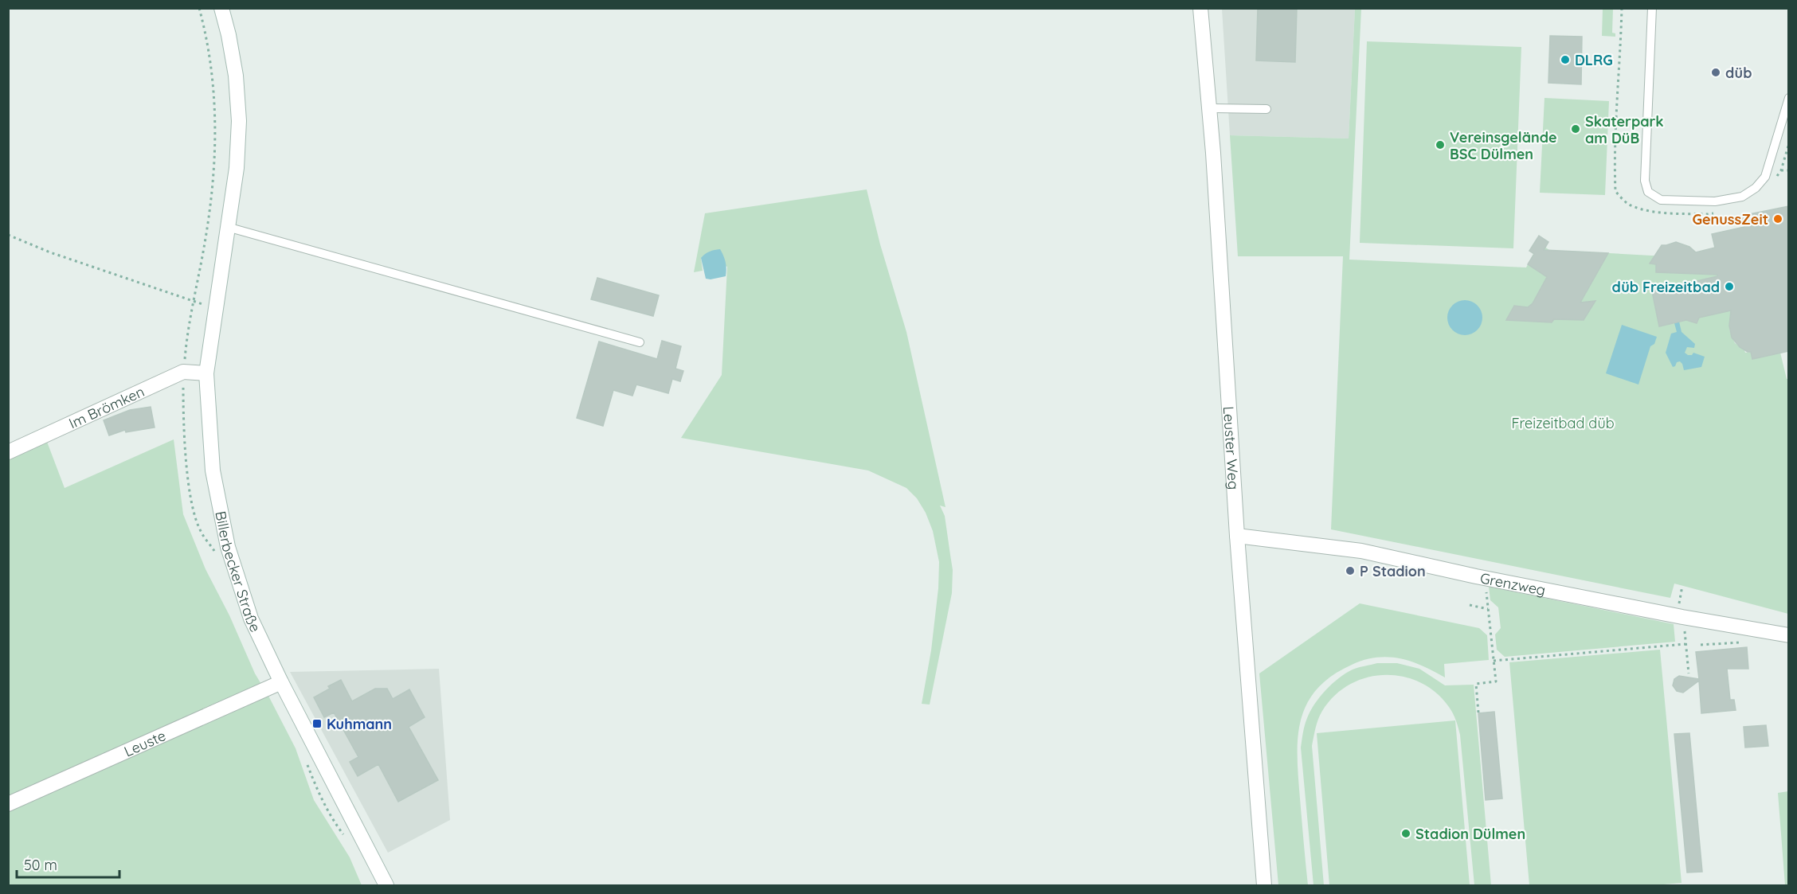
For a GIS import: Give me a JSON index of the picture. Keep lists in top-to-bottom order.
{
  "streets": {
    "street": [
      "Im Brömken",
      "Leuster Weg",
      "Billerbecker Straße",
      "Grenzweg",
      "Leuste"
    ]
  },
  "crossings": [
    ["Im Brömken", "Billerbecker Straße"],
    ["Leuster Weg", "Grenzweg"],
    ["Billerbecker Straße", "Leuste"]
  ],
  "parks": ["Freizeitbad düb"],
  "places": {
    "other": [
      "DLRG",
      "düb",
      "Skaterpark am DüB",
      "Vereinsgelände BSC Dülmen",
      "GenussZeit",
      "düb Freizeitbad",
      "P Stadion",
      "Stadion Dülmen"
    ],
    "transit": ["Kuhmann"]
  },
  "scale_bar": "50 m"
}
